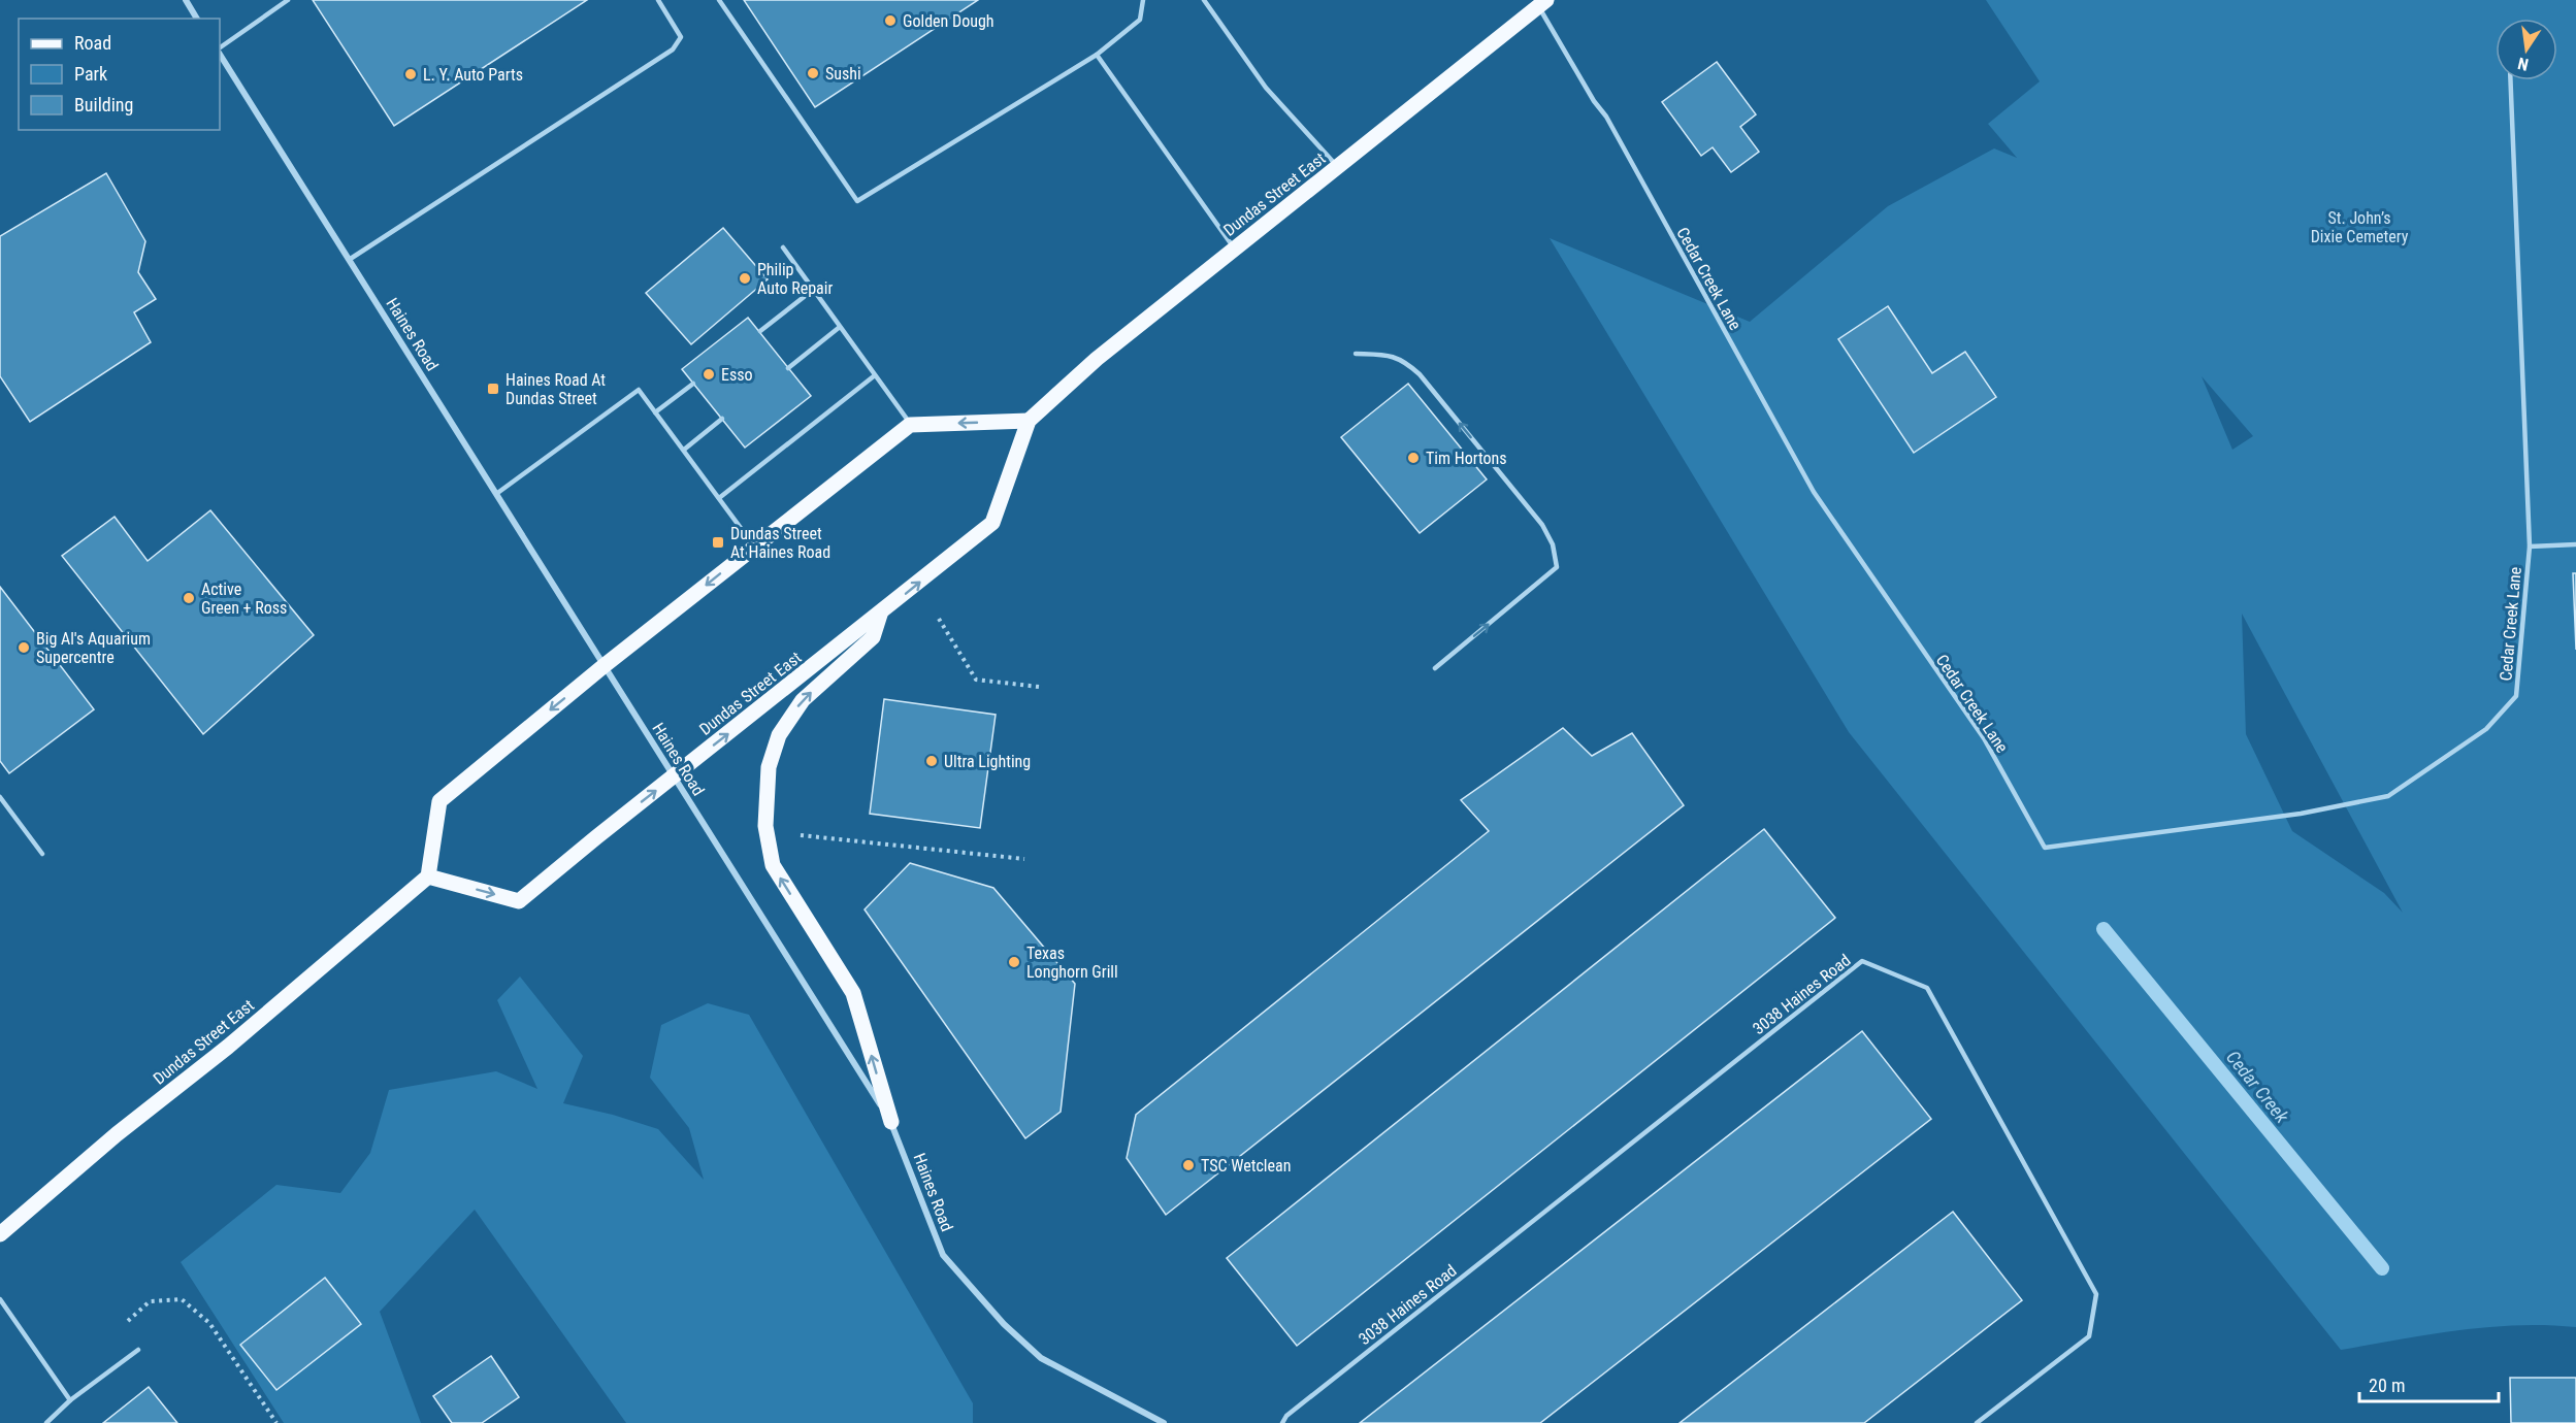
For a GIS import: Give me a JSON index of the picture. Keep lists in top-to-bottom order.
{
  "streets": {
    "main road": ["Dundas Street East"],
    "street": ["Haines Road"],
    "lane": ["Cedar Creek Lane", "3038 Haines Road"]
  },
  "crossings": [
    ["Dundas Street East", "Cedar Creek Lane"],
    ["Dundas Street East", "Haines Road"]
  ],
  "water": ["Cedar Creek"],
  "parks": ["St. John’s Dixie Cemetery"],
  "places": {
    "other": [
      "Golden Dough",
      "Sushi",
      "L. Y. Auto Parts",
      "Philip Auto Repair",
      "Esso",
      "Tim Hortons",
      "Active Green + Ross",
      "Big Al's Aquarium Supercentre",
      "Ultra Lighting",
      "Texas Longhorn Grill",
      "TSC Wetclean"
    ],
    "transit": ["Haines Road At Dundas Street", "Dundas Street At Haines Road"]
  },
  "legend": ["Road", "Park", "Building"],
  "scale_bar": "20 m",
  "north": "bottom"
}
